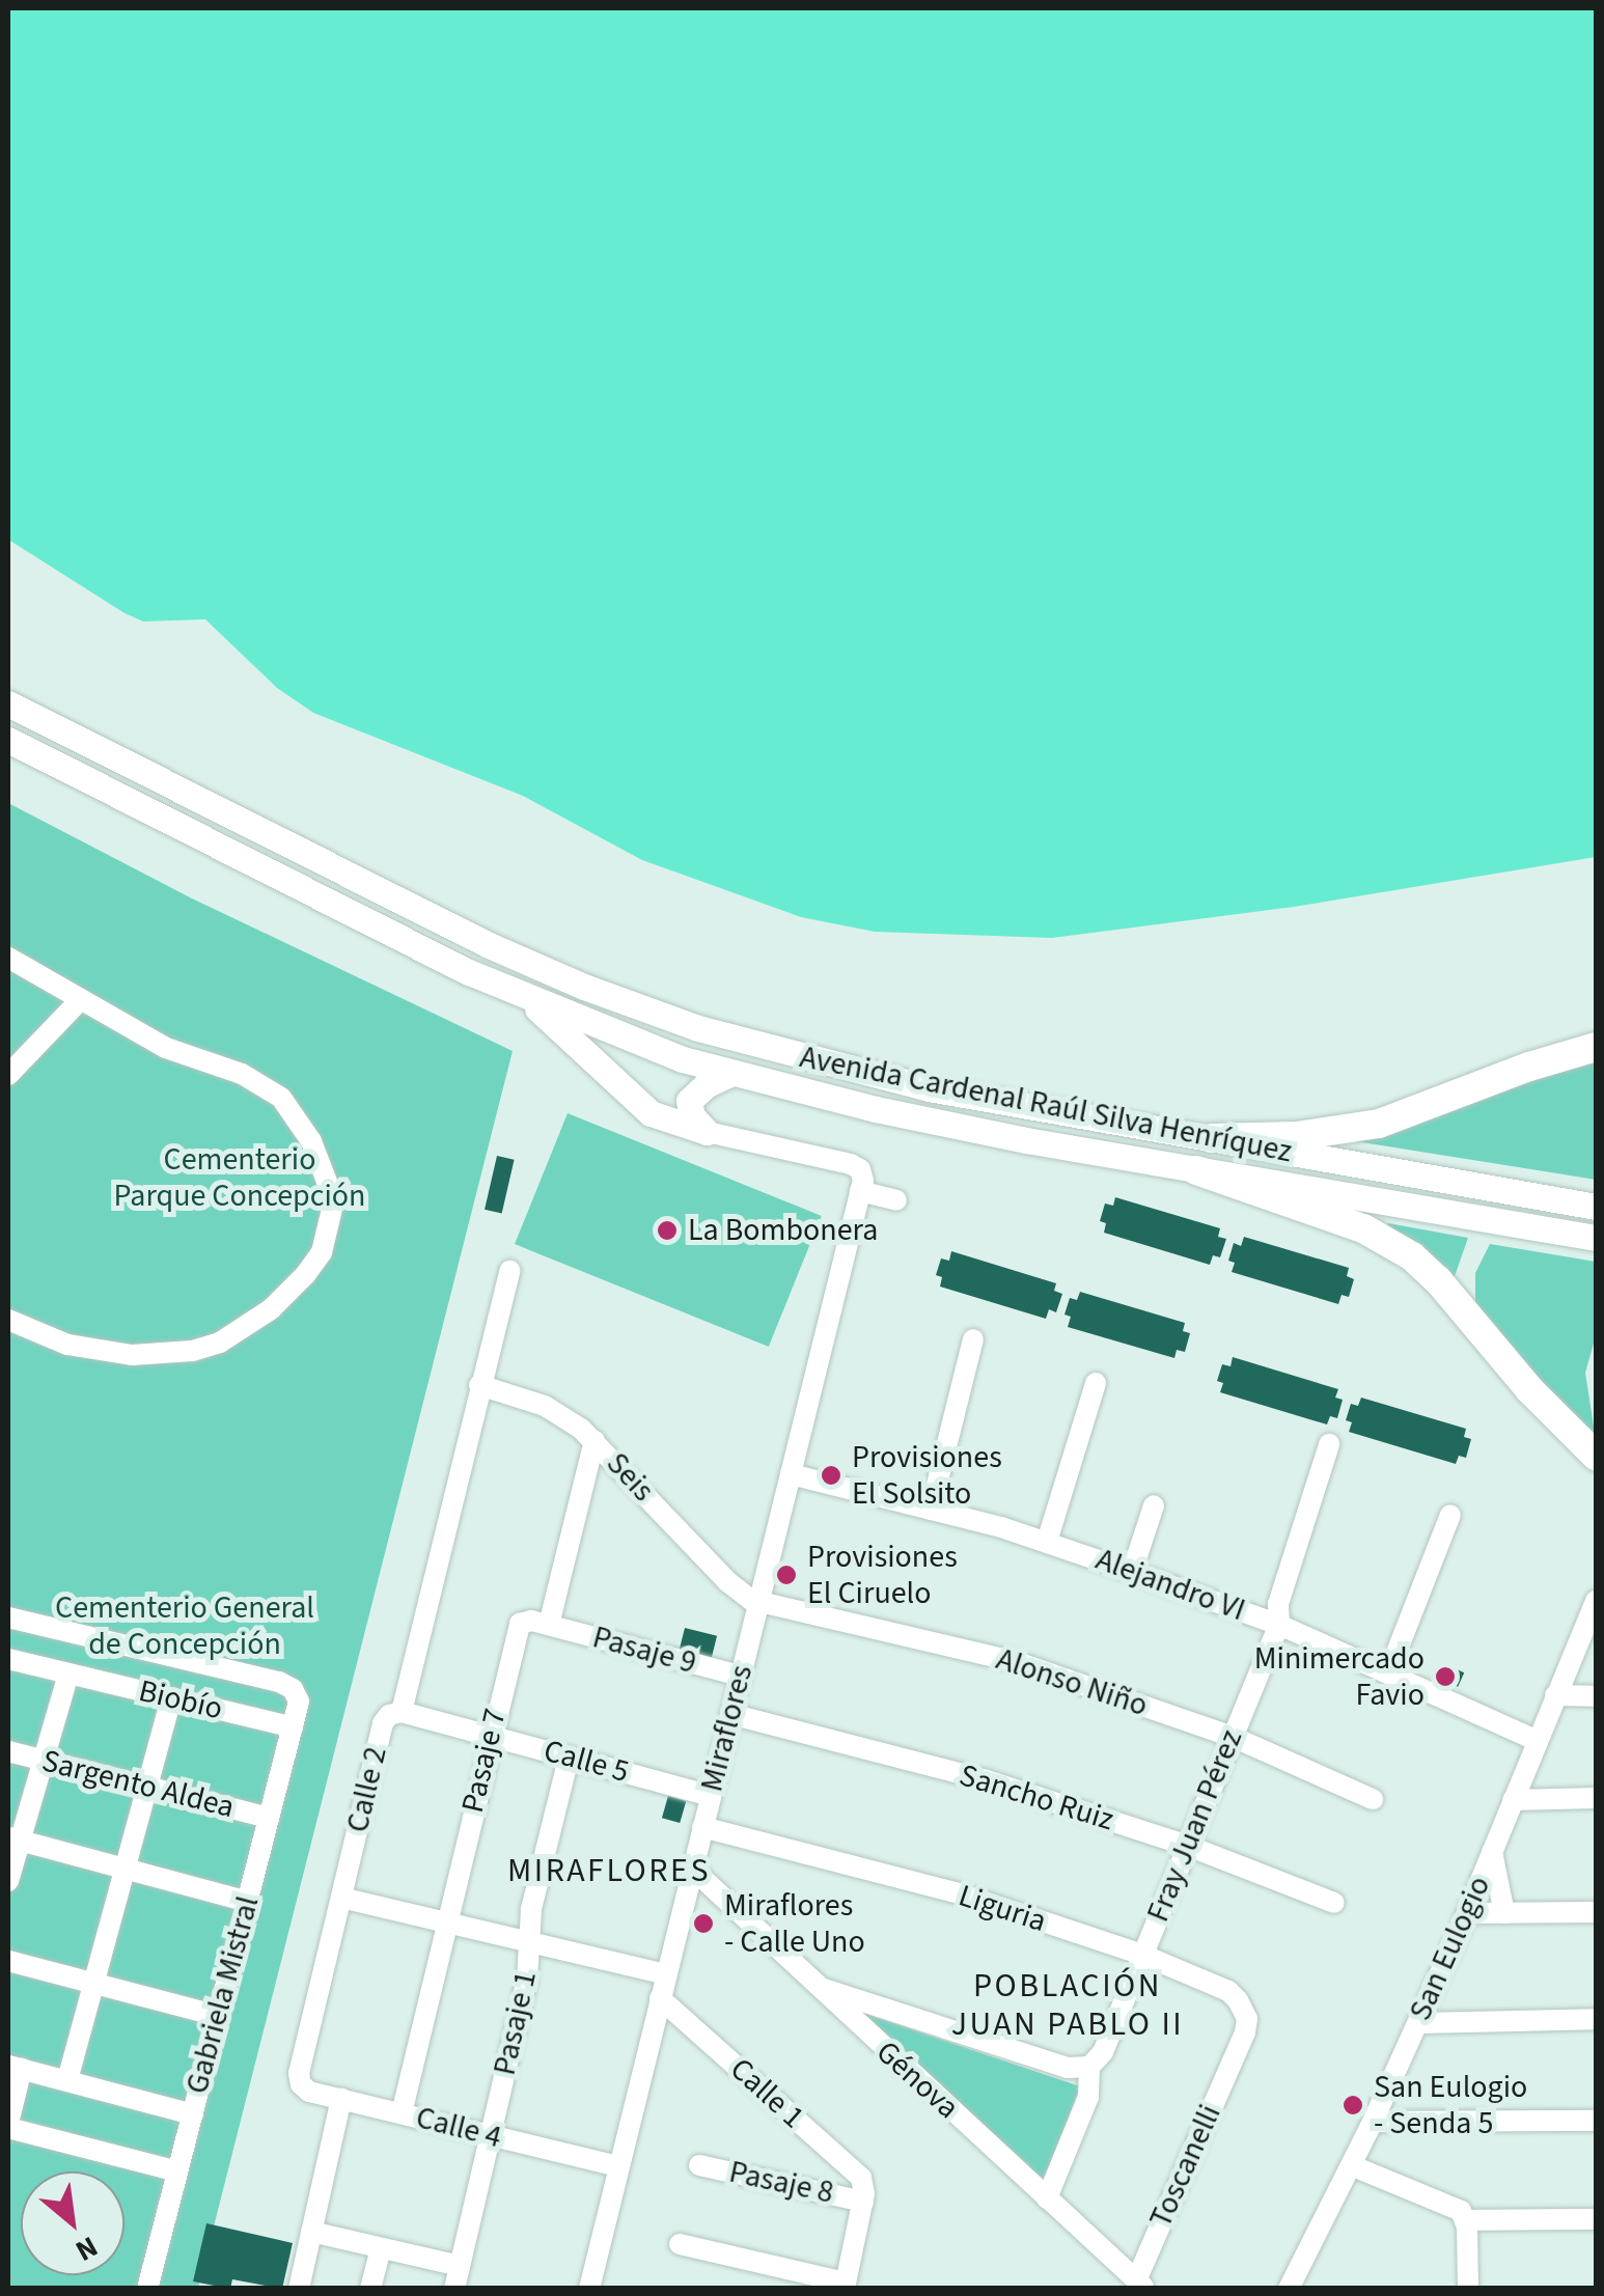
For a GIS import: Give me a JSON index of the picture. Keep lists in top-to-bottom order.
{
  "streets": {
    "main road": ["Avenida Cardenal Raúl Silva Henríquez"],
    "street": [
      "Seis",
      "Alejandro VI",
      "Pasaje 9",
      "Alonso Niño",
      "Biobío",
      "Miraflores",
      "Pasaje 7",
      "Calle 5",
      "Sargento Aldea",
      "Calle 2",
      "Sancho Ruiz",
      "Fray Juan Pérez",
      "Liguria",
      "San Eulogio",
      "Gabriela Mistral",
      "Pasaje 1",
      "Génova",
      "Calle 1",
      "Calle 4",
      "Toscanelli",
      "Pasaje 8"
    ]
  },
  "crossings": [
    ["Seis", "Alonso Niño"],
    ["Seis", "Miraflores"],
    ["Seis", "Calle 2"],
    ["Alejandro VI", "Miraflores"],
    ["Alejandro VI", "Fray Juan Pérez"],
    ["Alejandro VI", "San Eulogio"],
    ["Pasaje 9", "Miraflores"],
    ["Pasaje 9", "Pasaje 7"],
    ["Alonso Niño", "Miraflores"],
    ["Alonso Niño", "Fray Juan Pérez"],
    ["Biobío", "Gabriela Mistral"],
    ["Miraflores", "Calle 5"],
    ["Miraflores", "Sancho Ruiz"],
    ["Miraflores", "Liguria"],
    ["Miraflores", "Génova"],
    ["Miraflores", "Calle 1"],
    ["Miraflores", "Calle 4"],
    ["Pasaje 7", "Calle 5"],
    ["Pasaje 7", "Calle 4"],
    ["Calle 5", "Calle 2"],
    ["Calle 5", "Pasaje 1"],
    ["Sargento Aldea", "Gabriela Mistral"],
    ["Calle 2", "Calle 4"],
    ["Sancho Ruiz", "Fray Juan Pérez"],
    ["Fray Juan Pérez", "Liguria"],
    ["Fray Juan Pérez", "Génova"],
    ["Liguria", "Toscanelli"],
    ["Pasaje 1", "Calle 4"],
    ["Génova", "Toscanelli"],
    ["Calle 1", "Pasaje 8"]
  ],
  "districts": ["MIRAFLORES", "POBLACIÓN JUAN PABLO II"],
  "parks": ["Cementerio Parque Concepción", "Cementerio General de Concepción"],
  "places": [
    "La Bombonera",
    "Provisiones El Solsito",
    "Provisiones El Ciruelo",
    "Minimercado Favio",
    "Miraflores - Calle Uno",
    "San Eulogio - Senda 5"
  ],
  "north": "bottom right"
}
